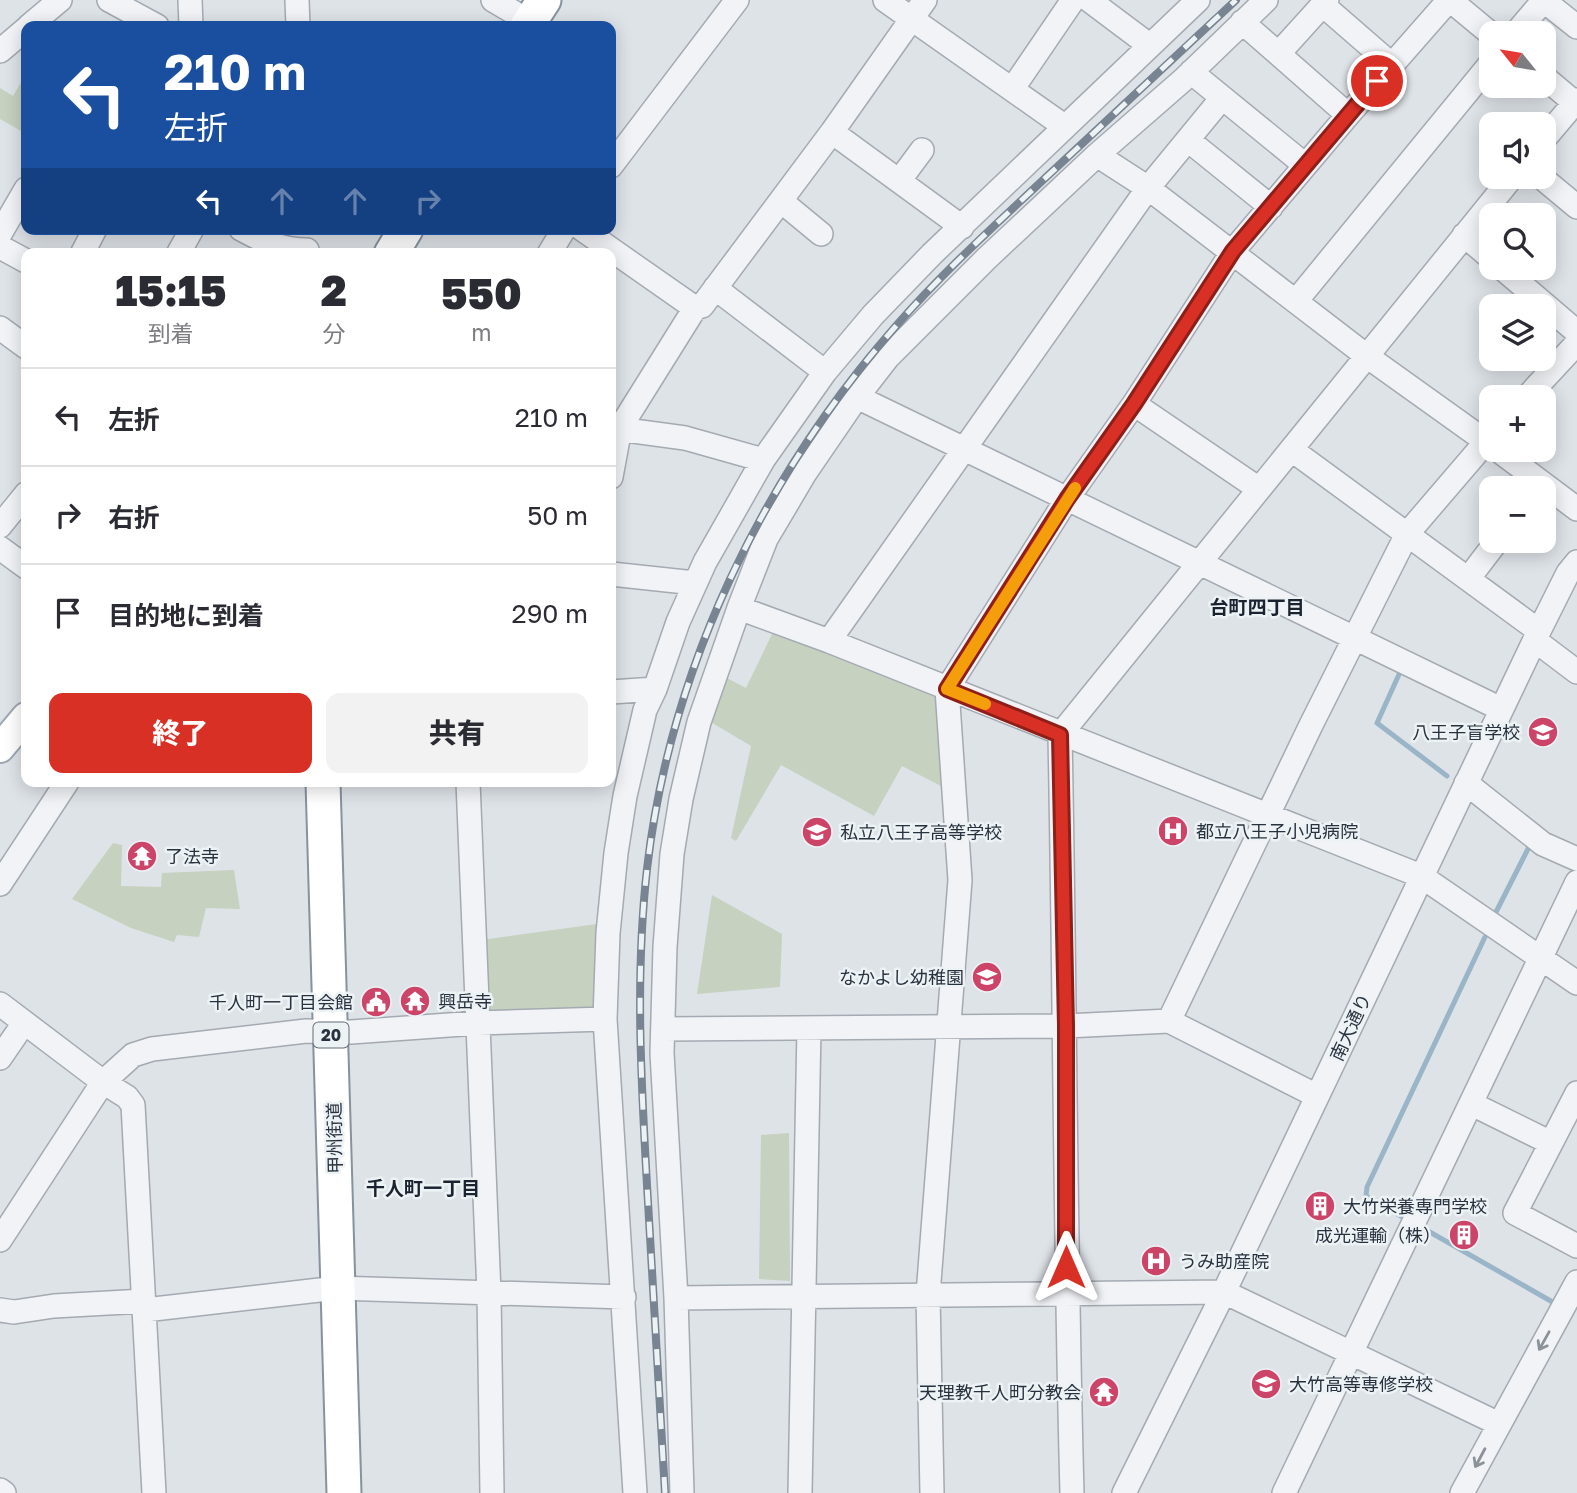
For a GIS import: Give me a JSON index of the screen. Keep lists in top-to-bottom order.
{
  "streets": {
    "highway": ["20", "甲州街道"],
    "street": ["南大通り"]
  },
  "districts": ["台町四丁目", "千人町一丁目"],
  "places": {
    "school or university": [
      "八王子盲学校",
      "私立八王子高等学校",
      "なかよし幼稚園",
      "大竹高等専修学校"
    ],
    "hospital": ["都立八王子小児病院", "うみ助産院"],
    "temple": ["了法寺", "興岳寺", "天理教千人町分教会"],
    "public building": ["千人町一丁目会館"],
    "building": ["大竹栄養専門学校", "成光運輸（株）"]
  },
  "north": "top left",
  "page": {
    "map_buttons": ["+", "−"],
    "turn": ["210 m", "左折"],
    "eta": [
      "15:15",
      "到着",
      "2",
      "分",
      "550",
      "m"
    ],
    "list": [
      {
        "name": "左折",
        "value": "210 m"
      },
      {
        "name": "右折",
        "value": "50 m"
      },
      {
        "name": "目的地に到着",
        "value": "290 m"
      }
    ],
    "buttons": ["終了", "共有"]
  }
}
